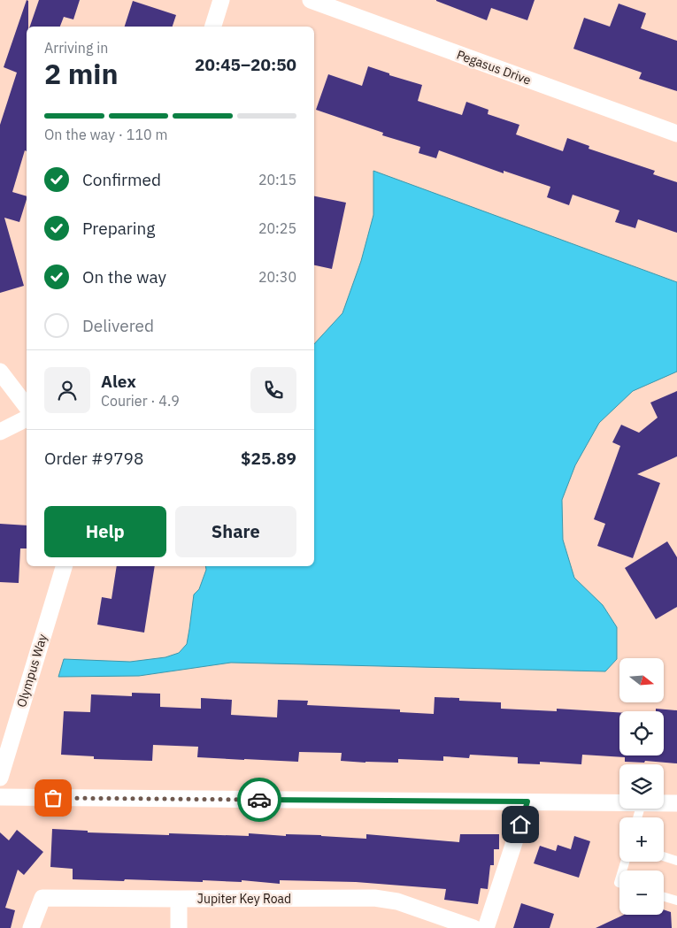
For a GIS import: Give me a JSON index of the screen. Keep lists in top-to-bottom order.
{
  "streets": {
    "street": ["Pegasus Drive", "Olympus Way", "Jupiter Key Road"]
  },
  "north": "right",
  "page": {
    "heading": ["2 min", "Arriving in", "20:45–20:50"],
    "panel": [
      "Alex",
      "Courier · 4.9",
      "Order #9798",
      "$25.89"
    ],
    "bar": "On the way · 110 m",
    "list": [
      ["Confirmed", "20:15"],
      ["Preparing", "20:25"],
      ["On the way", "20:30"],
      "Delivered"
    ],
    "buttons": ["Help", "Share"],
    "map_buttons": ["+", "−"]
  }
}
